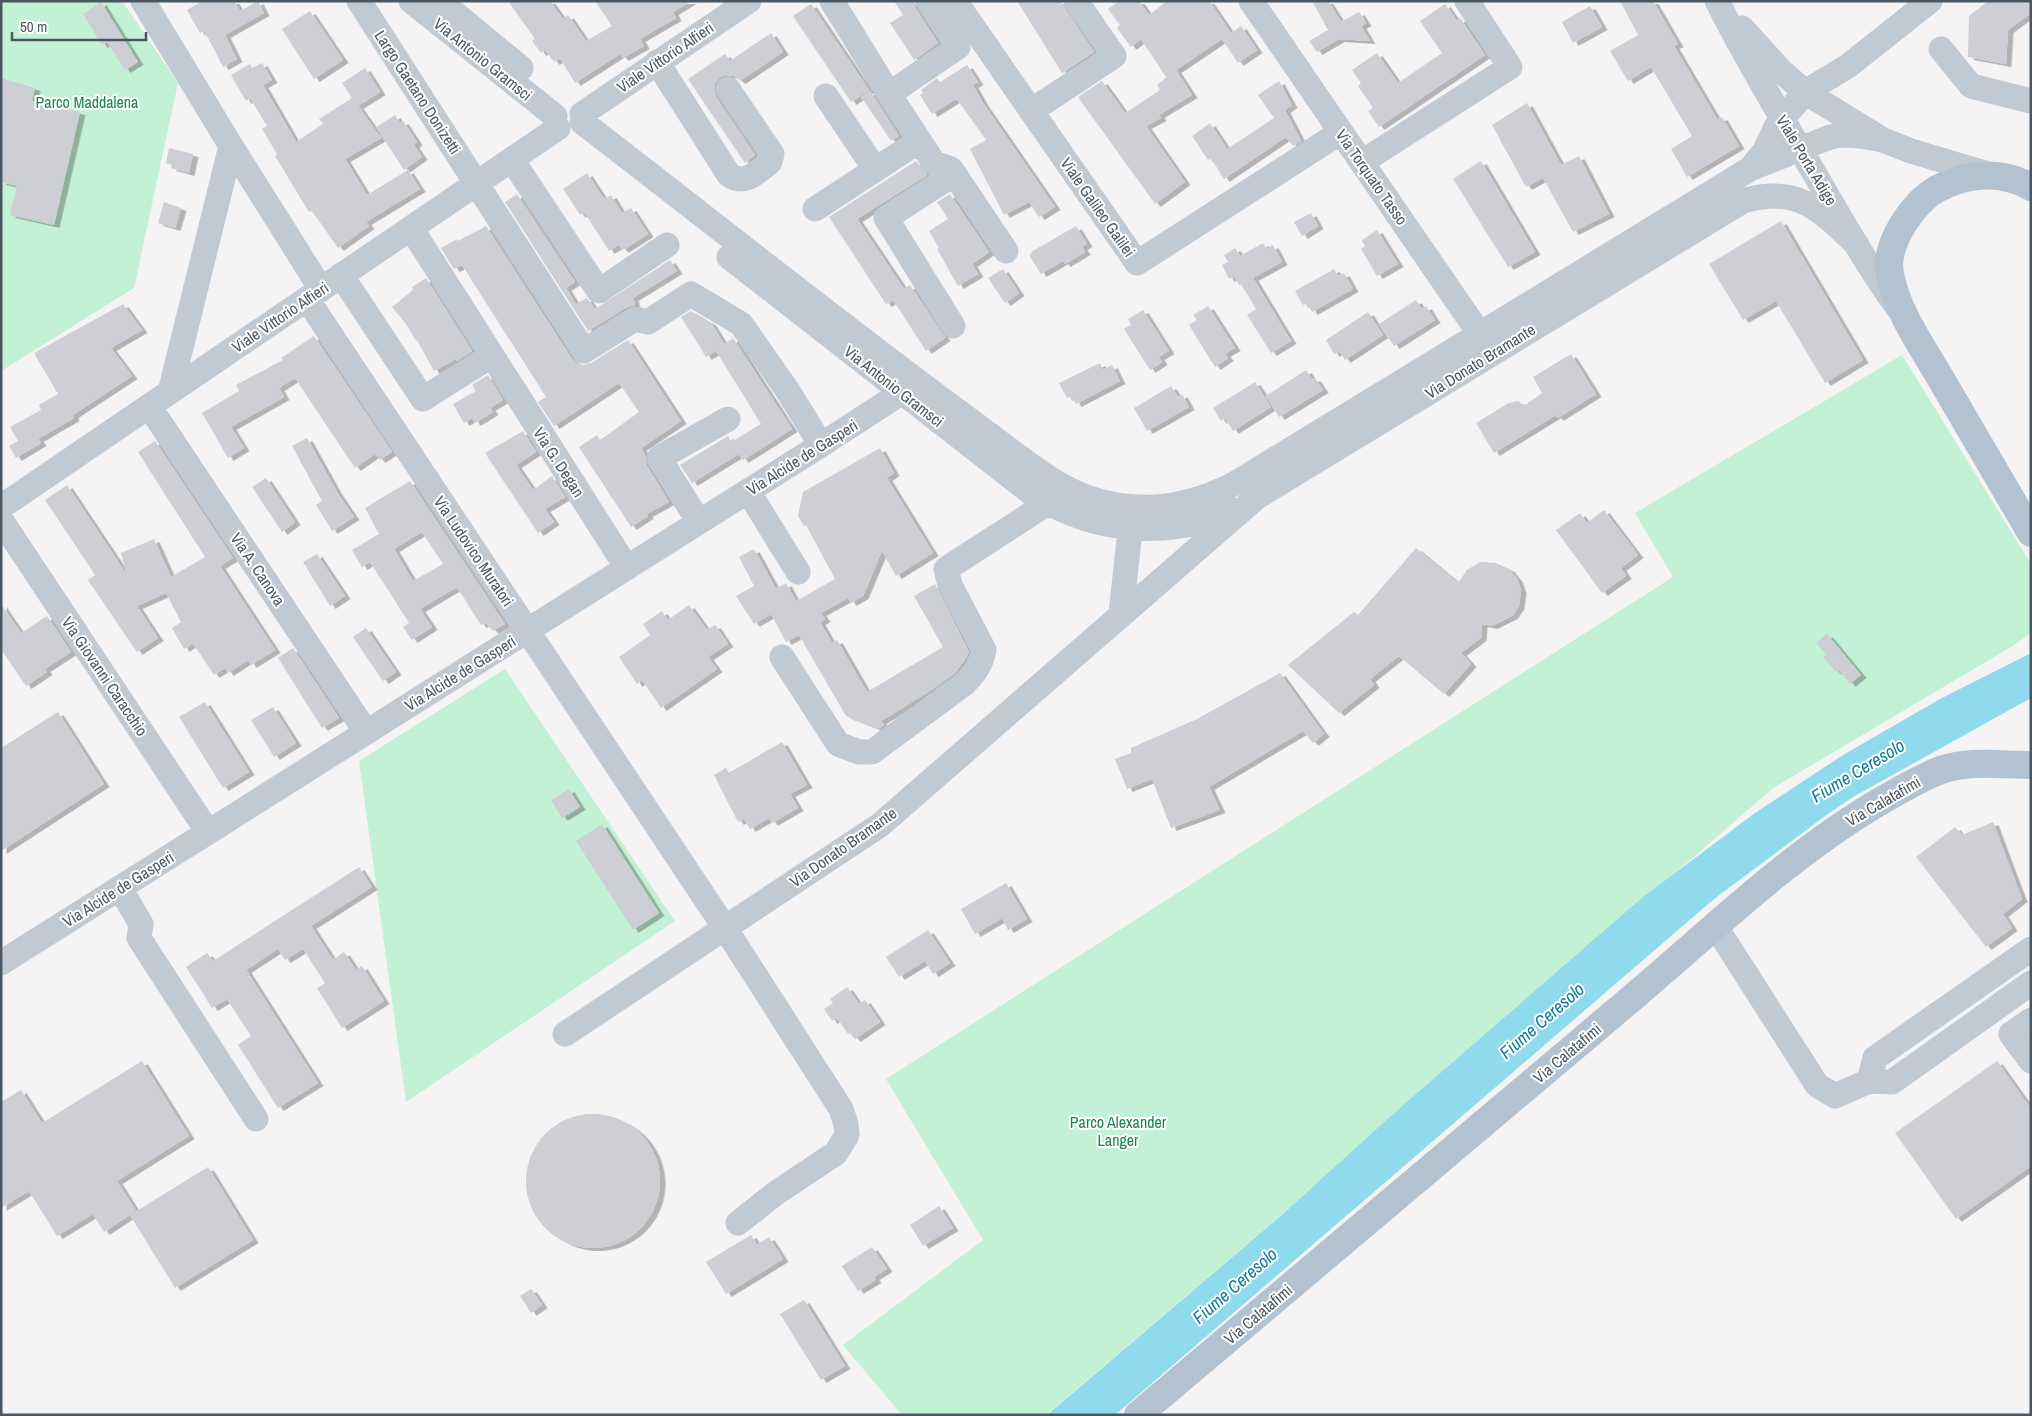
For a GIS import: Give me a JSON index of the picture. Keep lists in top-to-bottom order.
{
  "streets": {
    "main road": ["Viale Porta Adige", "Via Calatafimi"],
    "street": [
      "Viale Vittorio Alfieri",
      "Via Antonio Gramsci",
      "Largo Gaetano Donizetti",
      "Via Torquato Tasso",
      "Viale Galileo Galilei",
      "Via Donato Bramante",
      "Via Alcide de Gasperi",
      "Via G. Degan",
      "Via Ludovico Muratori",
      "Via A. Canova",
      "Via Giovanni Caracchio"
    ]
  },
  "crossings": [
    ["Viale Vittorio Alfieri", "Via Antonio Gramsci"],
    ["Viale Vittorio Alfieri", "Largo Gaetano Donizetti"],
    ["Viale Vittorio Alfieri", "Via G. Degan"],
    ["Viale Vittorio Alfieri", "Via Ludovico Muratori"],
    ["Viale Vittorio Alfieri", "Via A. Canova"],
    ["Via Antonio Gramsci", "Via Donato Bramante"],
    ["Via Antonio Gramsci", "Via Alcide de Gasperi"],
    ["Largo Gaetano Donizetti", "Via Alcide de Gasperi"],
    ["Viale Porta Adige", "Via Donato Bramante"],
    ["Via Torquato Tasso", "Viale Galileo Galilei"],
    ["Via Torquato Tasso", "Via Donato Bramante"],
    ["Via Donato Bramante", "Via Ludovico Muratori"],
    ["Via Alcide de Gasperi", "Via G. Degan"],
    ["Via Alcide de Gasperi", "Via Ludovico Muratori"],
    ["Via Alcide de Gasperi", "Via A. Canova"],
    ["Via Alcide de Gasperi", "Via Giovanni Caracchio"]
  ],
  "water": ["Fiume Ceresolo"],
  "parks": ["Parco Maddalena", "Parco Alexander Langer"],
  "scale_bar": "50 m"
}
